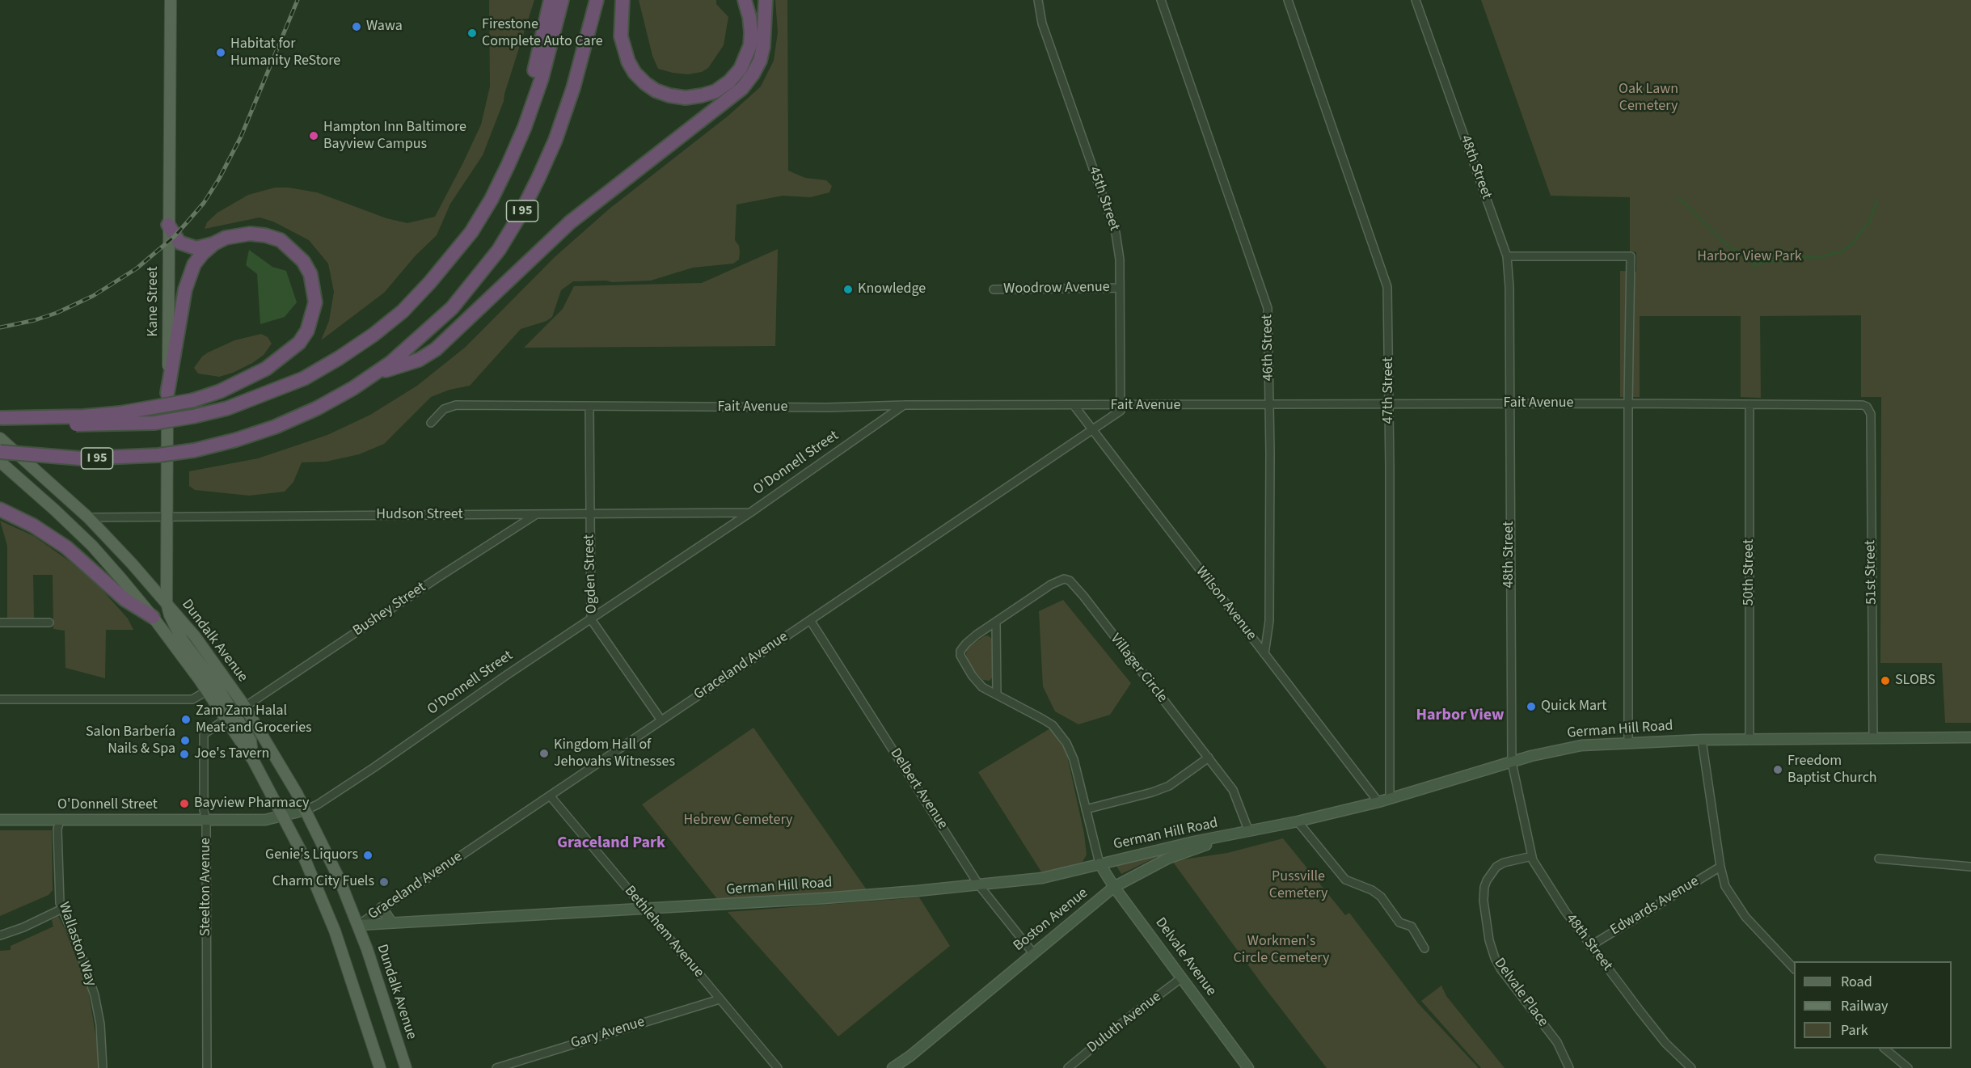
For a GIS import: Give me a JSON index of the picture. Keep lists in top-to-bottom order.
{
  "streets": {
    "highway": ["I 95"],
    "main road": ["Kane Street", "Dundalk Avenue"],
    "street": [
      "48th Street",
      "45th Street",
      "Woodrow Avenue",
      "46th Street",
      "47th Street",
      "Fait Avenue",
      "O'Donnell Street",
      "Hudson Street",
      "50th Street",
      "51st Street",
      "Ogden Street",
      "Wilson Avenue",
      "Bushey Street",
      "Graceland Avenue",
      "Villager Circle",
      "German Hill Road",
      "Delbert Avenue",
      "Steelton Avenue",
      "Edwards Avenue",
      "Boston Avenue",
      "Bethlehem Avenue",
      "Wallaston Way",
      "Delvale Avenue",
      "Delvale Place",
      "Duluth Avenue",
      "Gary Avenue"
    ]
  },
  "crossings": [
    ["48th Street", "Fait Avenue"],
    ["48th Street", "German Hill Road"],
    ["48th Street", "Edwards Avenue"],
    ["48th Street", "Delvale Place"],
    ["45th Street", "Woodrow Avenue"],
    ["45th Street", "Fait Avenue"],
    ["45th Street", "Graceland Avenue"],
    ["Kane Street", "Hudson Street"],
    ["Kane Street", "Dundalk Avenue"],
    ["46th Street", "Fait Avenue"],
    ["46th Street", "Wilson Avenue"],
    ["47th Street", "Fait Avenue"],
    ["47th Street", "German Hill Road"],
    ["Fait Avenue", "O'Donnell Street"],
    ["Fait Avenue", "50th Street"],
    ["Fait Avenue", "51st Street"],
    ["Fait Avenue", "Ogden Street"],
    ["Fait Avenue", "Wilson Avenue"],
    ["Fait Avenue", "Graceland Avenue"],
    ["O'Donnell Street", "Hudson Street"],
    ["O'Donnell Street", "Ogden Street"],
    ["O'Donnell Street", "Dundalk Avenue"],
    ["O'Donnell Street", "Steelton Avenue"],
    ["O'Donnell Street", "Wallaston Way"],
    ["Hudson Street", "Ogden Street"],
    ["Hudson Street", "Bushey Street"],
    ["Hudson Street", "Dundalk Avenue"],
    ["50th Street", "German Hill Road"],
    ["51st Street", "German Hill Road"],
    ["Ogden Street", "Graceland Avenue"],
    ["Wilson Avenue", "Graceland Avenue"],
    ["Wilson Avenue", "German Hill Road"],
    ["Bushey Street", "Dundalk Avenue"],
    ["Dundalk Avenue", "Graceland Avenue"],
    ["Dundalk Avenue", "German Hill Road"],
    ["Graceland Avenue", "German Hill Road"],
    ["Graceland Avenue", "Delbert Avenue"],
    ["Graceland Avenue", "Bethlehem Avenue"],
    ["Villager Circle", "German Hill Road"],
    ["Villager Circle", "Boston Avenue"],
    ["Villager Circle", "Delvale Avenue"],
    ["German Hill Road", "Delbert Avenue"],
    ["German Hill Road", "Boston Avenue"],
    ["German Hill Road", "Bethlehem Avenue"],
    ["German Hill Road", "Delvale Avenue"],
    ["Delbert Avenue", "Boston Avenue"],
    ["Boston Avenue", "Delvale Avenue"],
    ["Bethlehem Avenue", "Gary Avenue"],
    ["Delvale Avenue", "Duluth Avenue"]
  ],
  "districts": ["Harbor View", "Graceland Park"],
  "parks": [
    "Oak Lawn Cemetery",
    "Harbor View Park",
    "Hebrew Cemetery",
    "Pussville Cemetery",
    "Workmen's Circle Cemetery"
  ],
  "places": [
    "Wawa",
    "Firestone Complete Auto Care",
    "Habitat for Humanity ReStore",
    "Hampton Inn Baltimore Bayview Campus",
    "Knowledge",
    "SLOBS",
    "Quick Mart",
    "Zam Zam Halal Meat and Groceries",
    "Salon Barbería Nails & Spa",
    "Kingdom Hall of Jehovahs Witnesses",
    "Joe's Tavern",
    "Freedom Baptist Church",
    "Bayview Pharmacy",
    "Genie's Liquors",
    "Charm City Fuels"
  ],
  "legend": ["Road", "Railway", "Park"]
}
